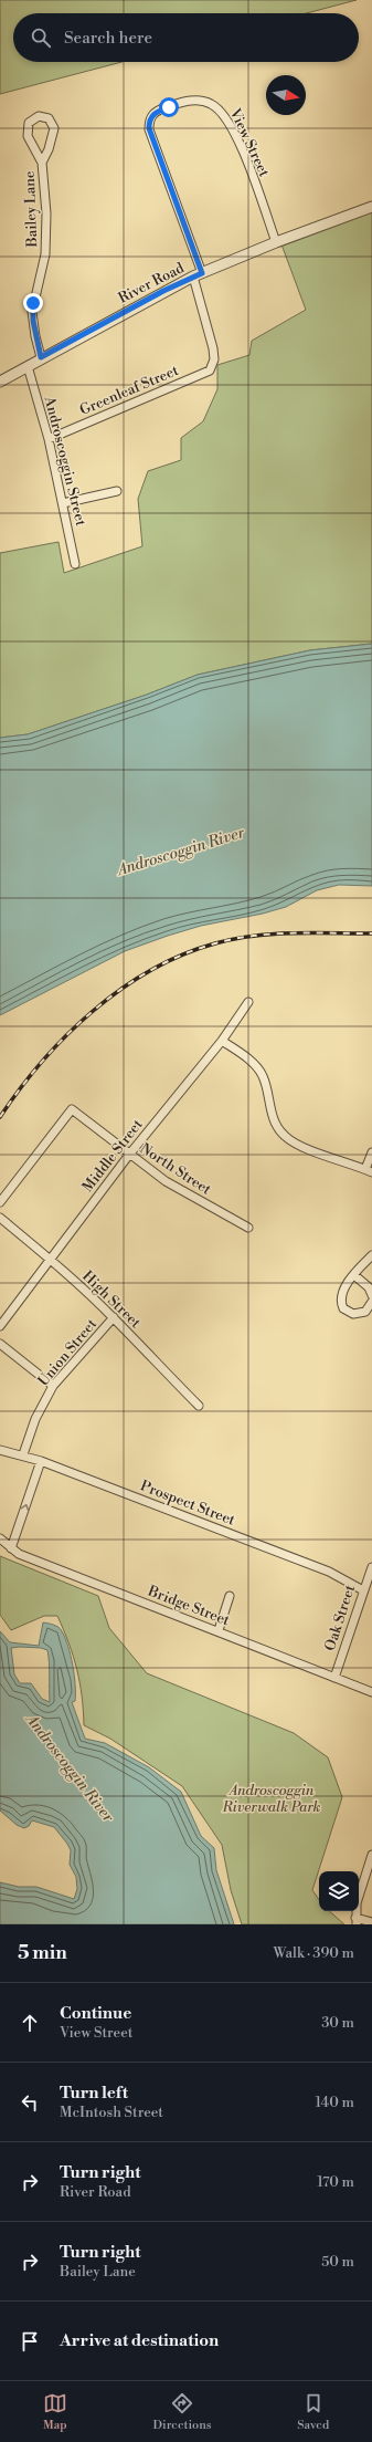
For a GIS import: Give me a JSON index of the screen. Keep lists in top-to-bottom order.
{
  "streets": {
    "street": [
      "View Street",
      "Bailey Lane",
      "River Road",
      "Greenleaf Street",
      "Androscoggin Street",
      "Middle Street",
      "North Street",
      "High Street",
      "Union Street",
      "Prospect Street",
      "Bridge Street",
      "Oak Street"
    ]
  },
  "crossings": [
    ["View Street", "River Road"],
    ["View Street", "Greenleaf Street"],
    ["Bailey Lane", "River Road"],
    ["River Road", "Greenleaf Street"],
    ["River Road", "Androscoggin Street"],
    ["Greenleaf Street", "Androscoggin Street"],
    ["Middle Street", "North Street"],
    ["Middle Street", "High Street"],
    ["High Street", "Union Street"],
    ["Union Street", "Prospect Street"],
    ["Prospect Street", "Oak Street"],
    ["Bridge Street", "Oak Street"]
  ],
  "water": ["Androscoggin River"],
  "parks": ["Androscoggin Riverwalk Park"],
  "north": "right",
  "page": {
    "search": "Search here",
    "heading": ["5 min", "Walk · 390 m"],
    "list": [
      ["Continue", "View Street", "30 m"],
      ["Turn left", "McIntosh Street", "140 m"],
      ["Turn right", "River Road", "170 m"],
      ["Turn right", "Bailey Lane", "50 m"],
      "Arrive at destination"
    ],
    "nav": ["Map", "Directions", "Saved"]
  }
}
